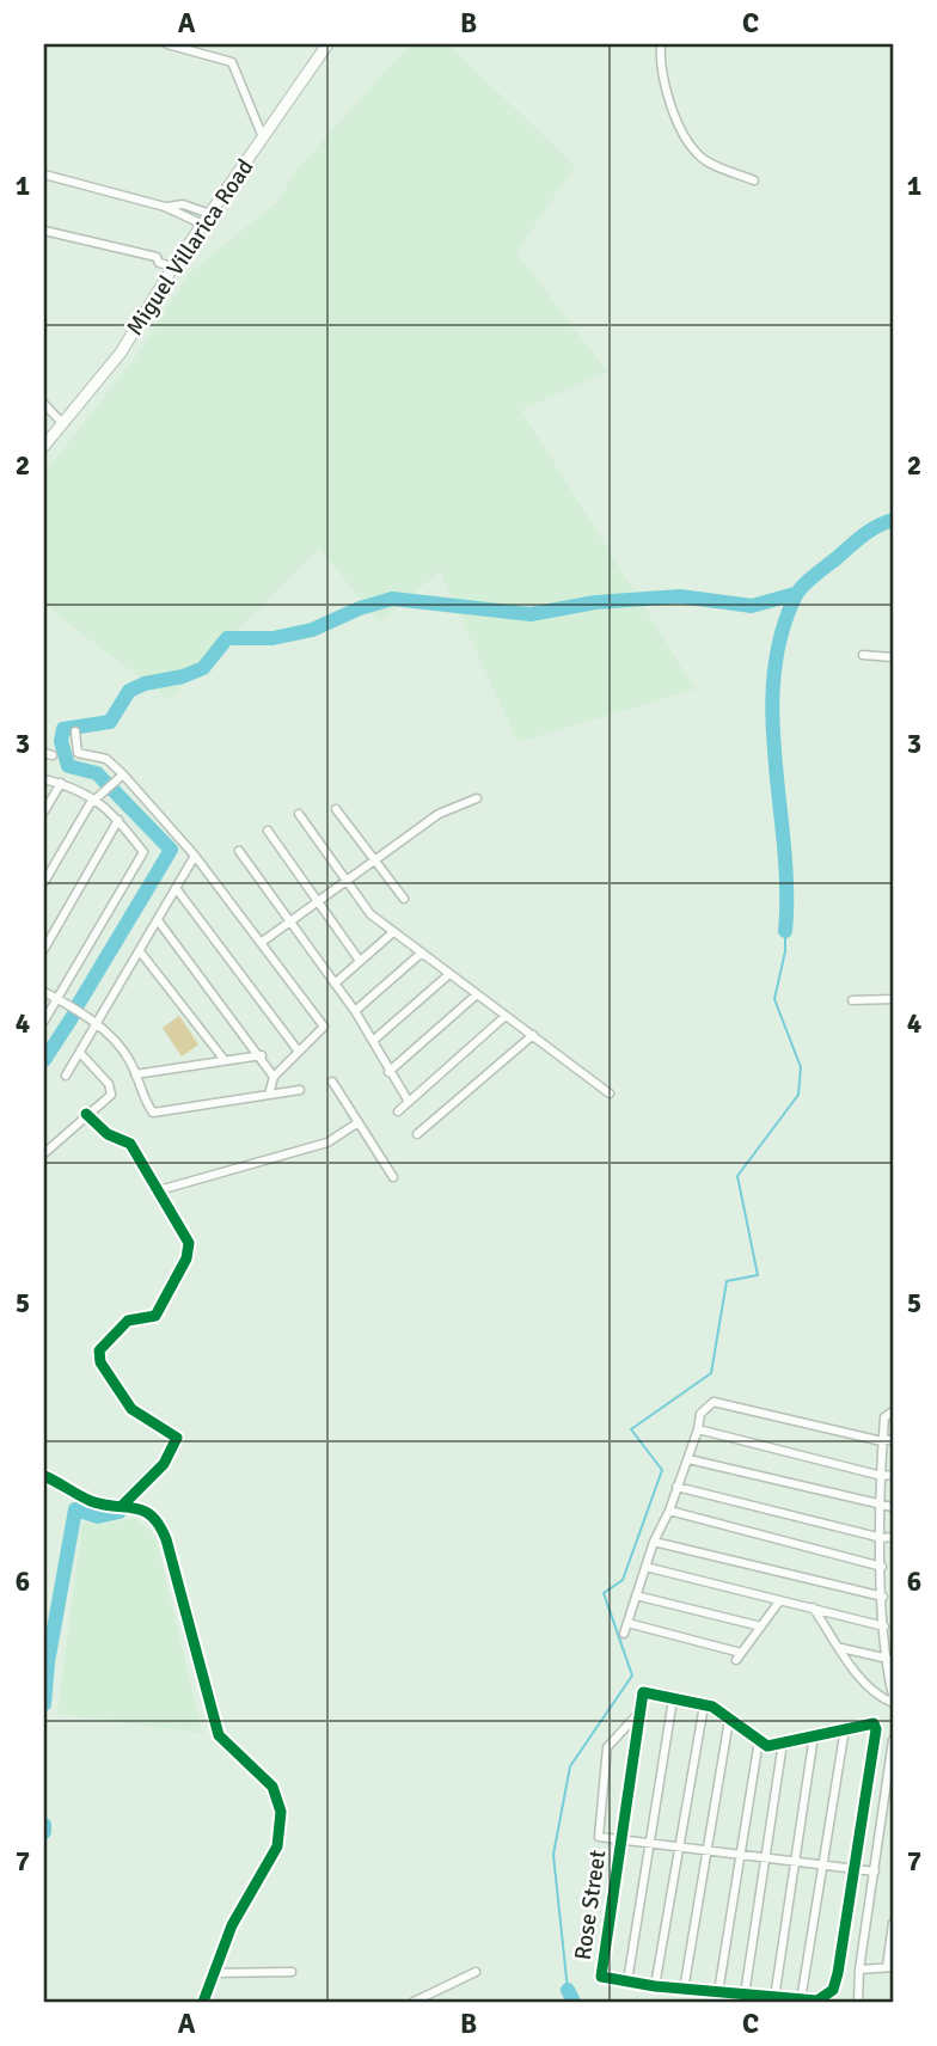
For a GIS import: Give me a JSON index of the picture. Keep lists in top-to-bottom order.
{
  "streets": {
    "street": ["Miguel Villarica Road", "Rose Street"]
  },
  "grid": {
    "columns": ["A", "B", "C"],
    "rows": [
      "1",
      "2",
      "3",
      "4",
      "5",
      "6",
      "7"
    ]
  }
}
